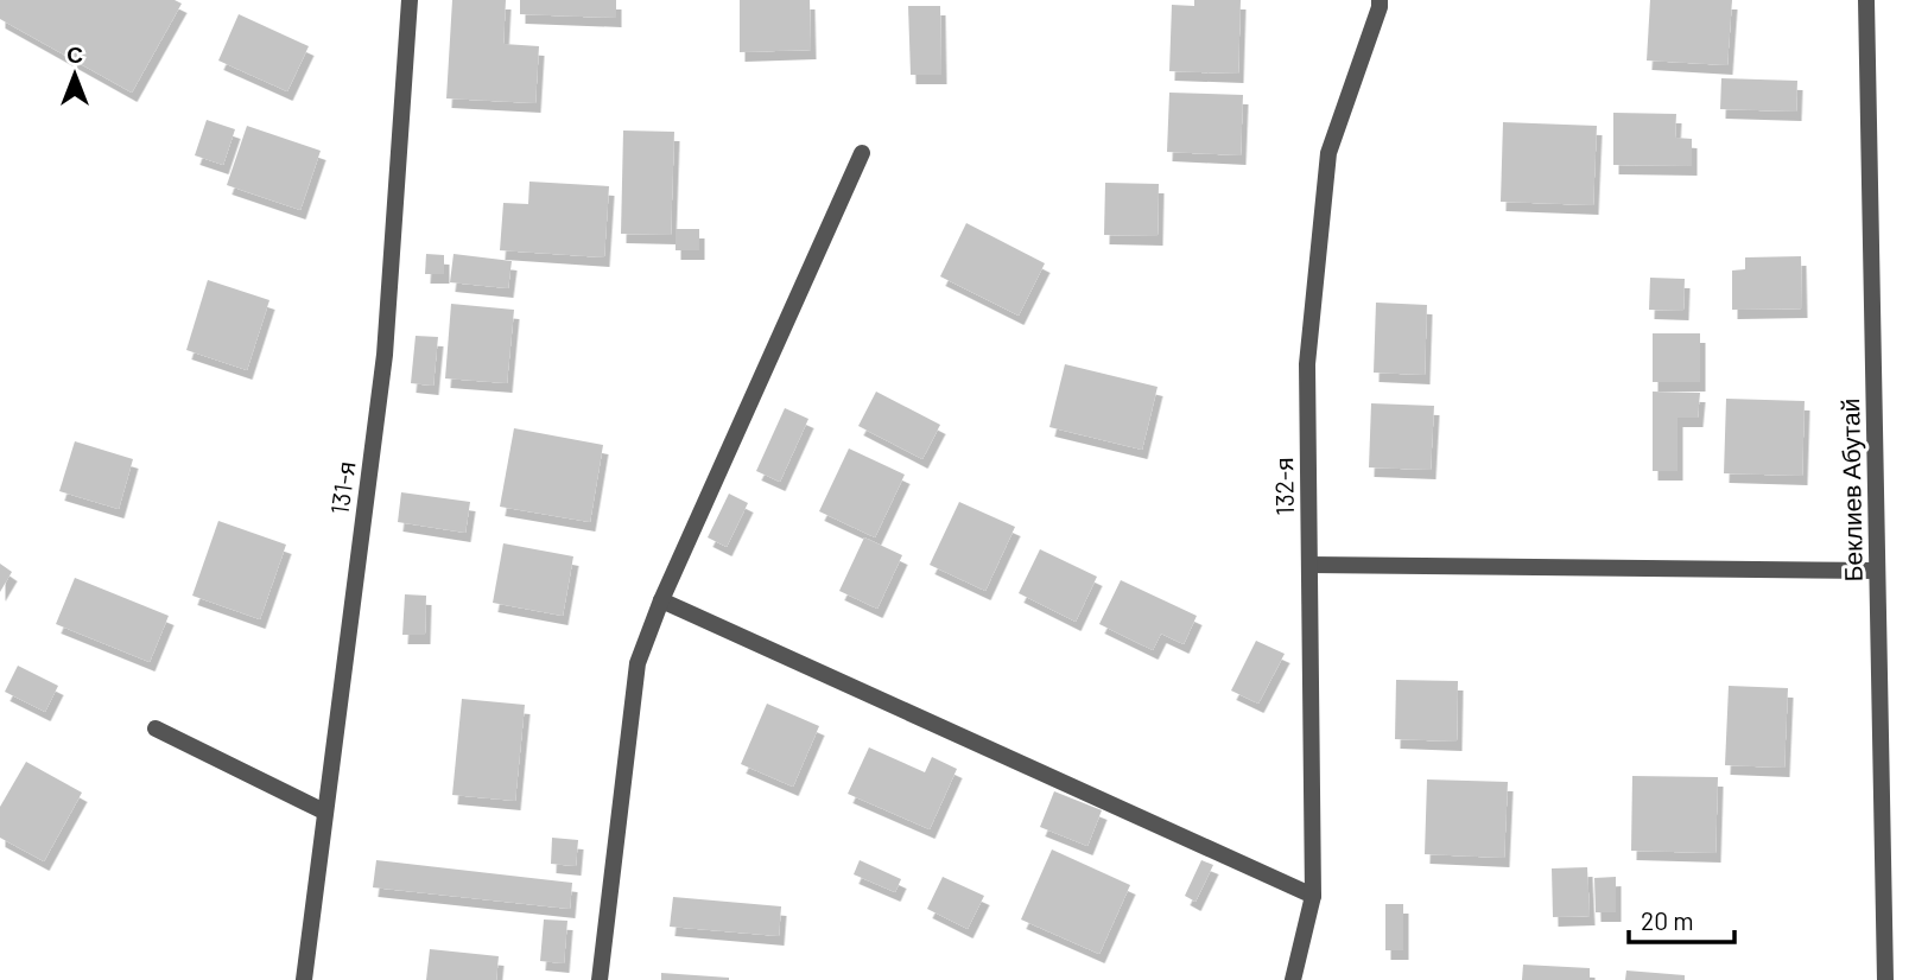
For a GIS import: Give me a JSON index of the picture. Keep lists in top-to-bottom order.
{
  "streets": {
    "street": ["132-я", "131-я", "Беклиев Абутай"]
  },
  "scale_bar": "20 m",
  "north": "top"
}
